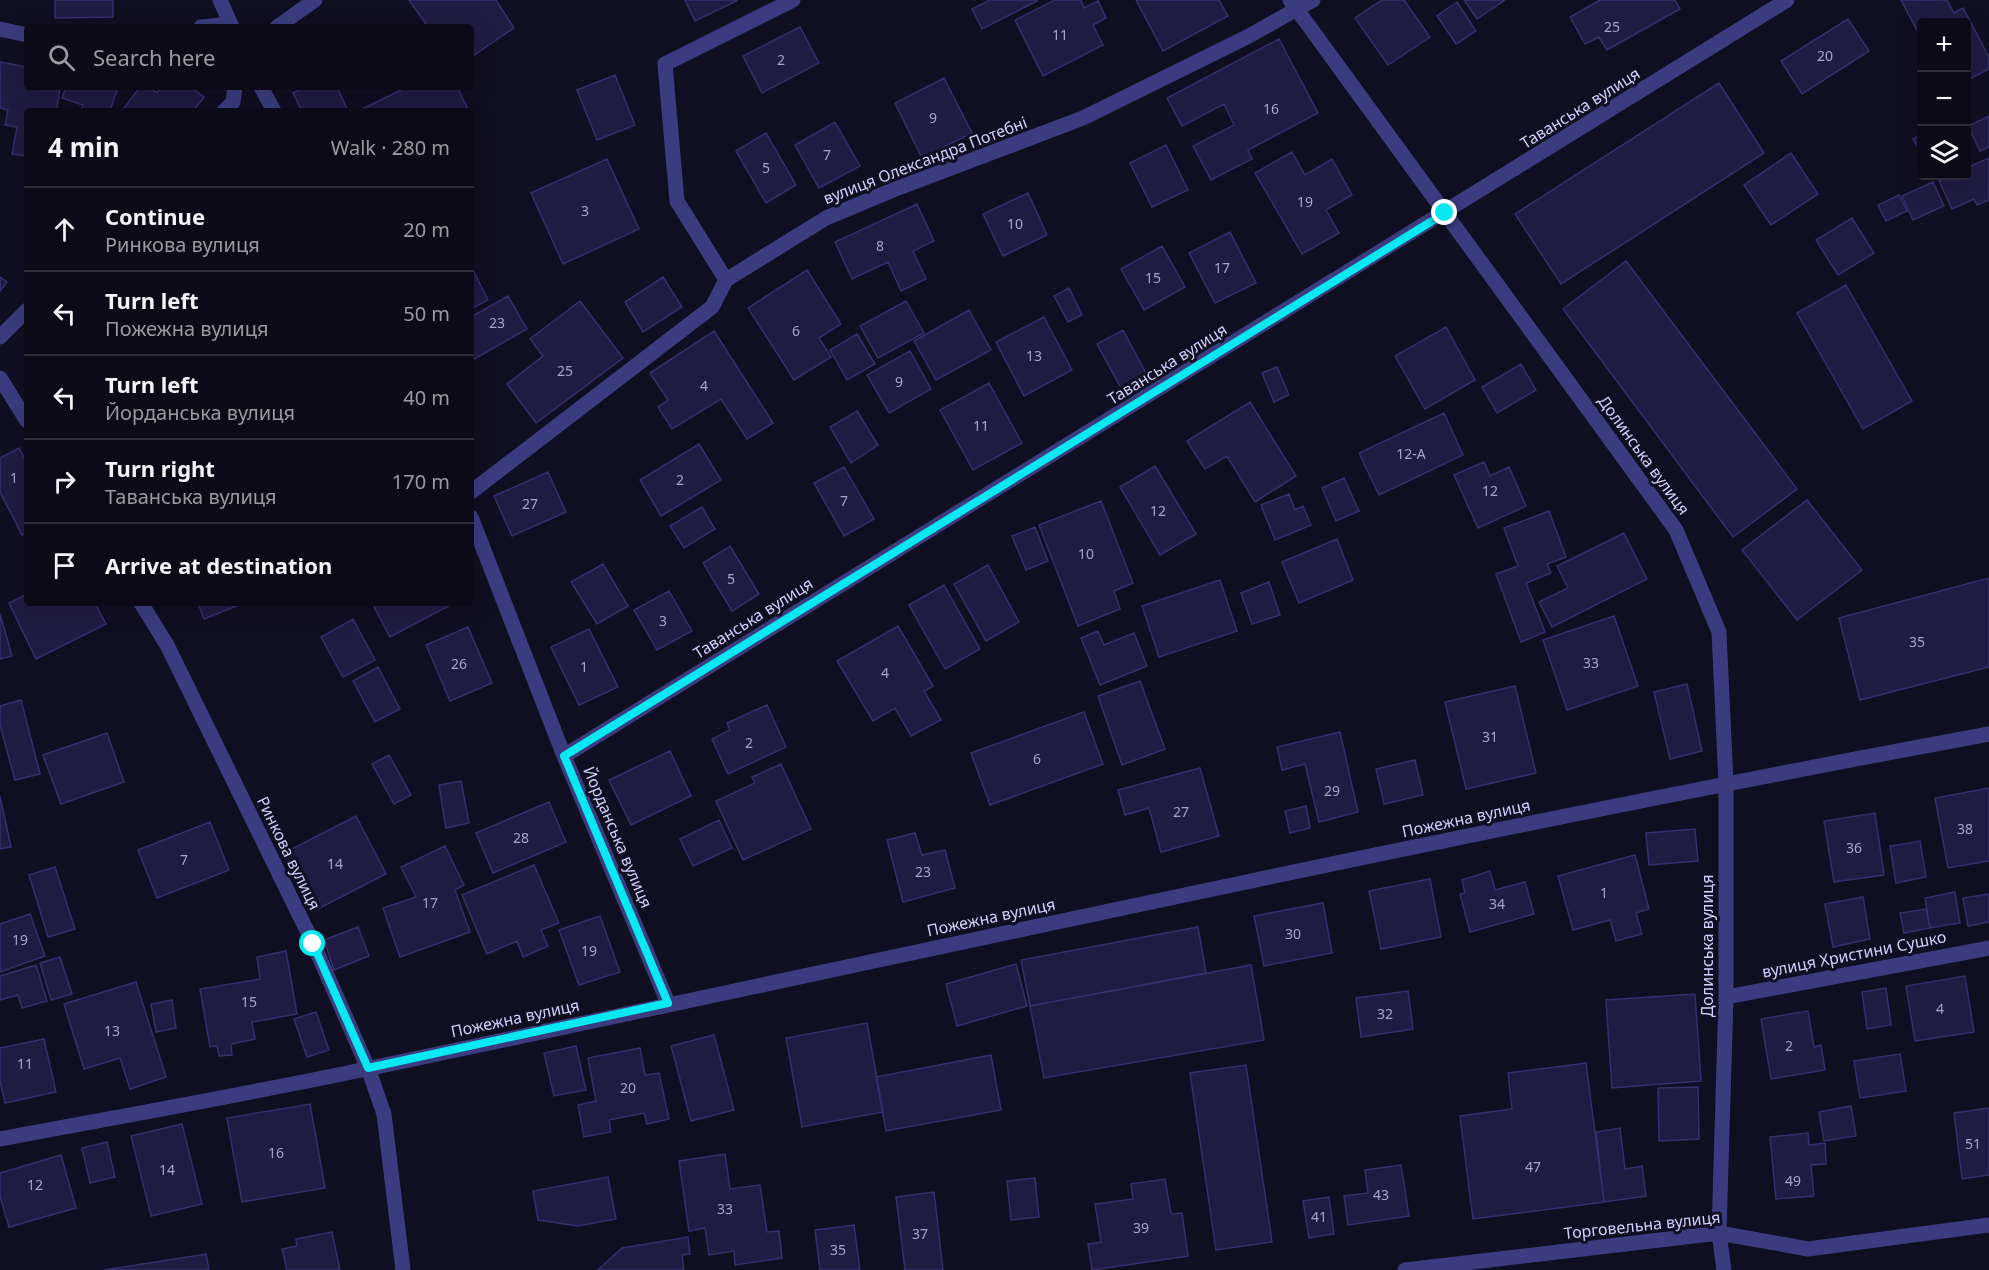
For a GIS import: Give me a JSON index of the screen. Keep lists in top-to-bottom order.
{
  "streets": {
    "street": [
      "Таванська вулиця",
      "вулиця Олександра Потебні",
      "Долинська вулиця",
      "Пожежна вулиця",
      "Йорданська вулиця",
      "Ринкова вулиця",
      "вулиця Христини Сушко",
      "Торговельна вулиця"
    ]
  },
  "crossings": [
    ["Таванська вулиця", "Долинська вулиця"],
    ["Таванська вулиця", "Йорданська вулиця"],
    ["вулиця Олександра Потебні", "Долинська вулиця"],
    ["Долинська вулиця", "Пожежна вулиця"],
    ["Долинська вулиця", "вулиця Христини Сушко"],
    ["Долинська вулиця", "Торговельна вулиця"],
    ["Пожежна вулиця", "Йорданська вулиця"],
    ["Пожежна вулиця", "Ринкова вулиця"]
  ],
  "house_numbers": [
    "25",
    "11",
    "20",
    "2",
    "16",
    "9",
    "7",
    "5",
    "19",
    "3",
    "10",
    "8",
    "17",
    "15",
    "23",
    "6",
    "13",
    "25",
    "9",
    "4",
    "11",
    "12-А",
    "1",
    "2",
    "12",
    "7",
    "27",
    "12",
    "10",
    "5",
    "3",
    "35",
    "33",
    "26",
    "1",
    "4",
    "31",
    "2",
    "6",
    "29",
    "27",
    "38",
    "28",
    "36",
    "7",
    "14",
    "23",
    "1",
    "17",
    "34",
    "30",
    "19",
    "19",
    "15",
    "4",
    "32",
    "13",
    "2",
    "11",
    "20",
    "51",
    "16",
    "47",
    "14",
    "49",
    "12",
    "43",
    "33",
    "41",
    "39",
    "37",
    "35"
  ],
  "page": {
    "map_buttons": ["+", "−"],
    "search": "Search here",
    "heading": ["4 min", "Walk · 280 m"],
    "list": [
      ["Continue", "Ринкова вулиця", "20 m"],
      ["Turn left", "Пожежна вулиця", "50 m"],
      ["Turn left", "Йорданська вулиця", "40 m"],
      ["Turn right", "Таванська вулиця", "170 m"],
      "Arrive at destination"
    ]
  }
}
